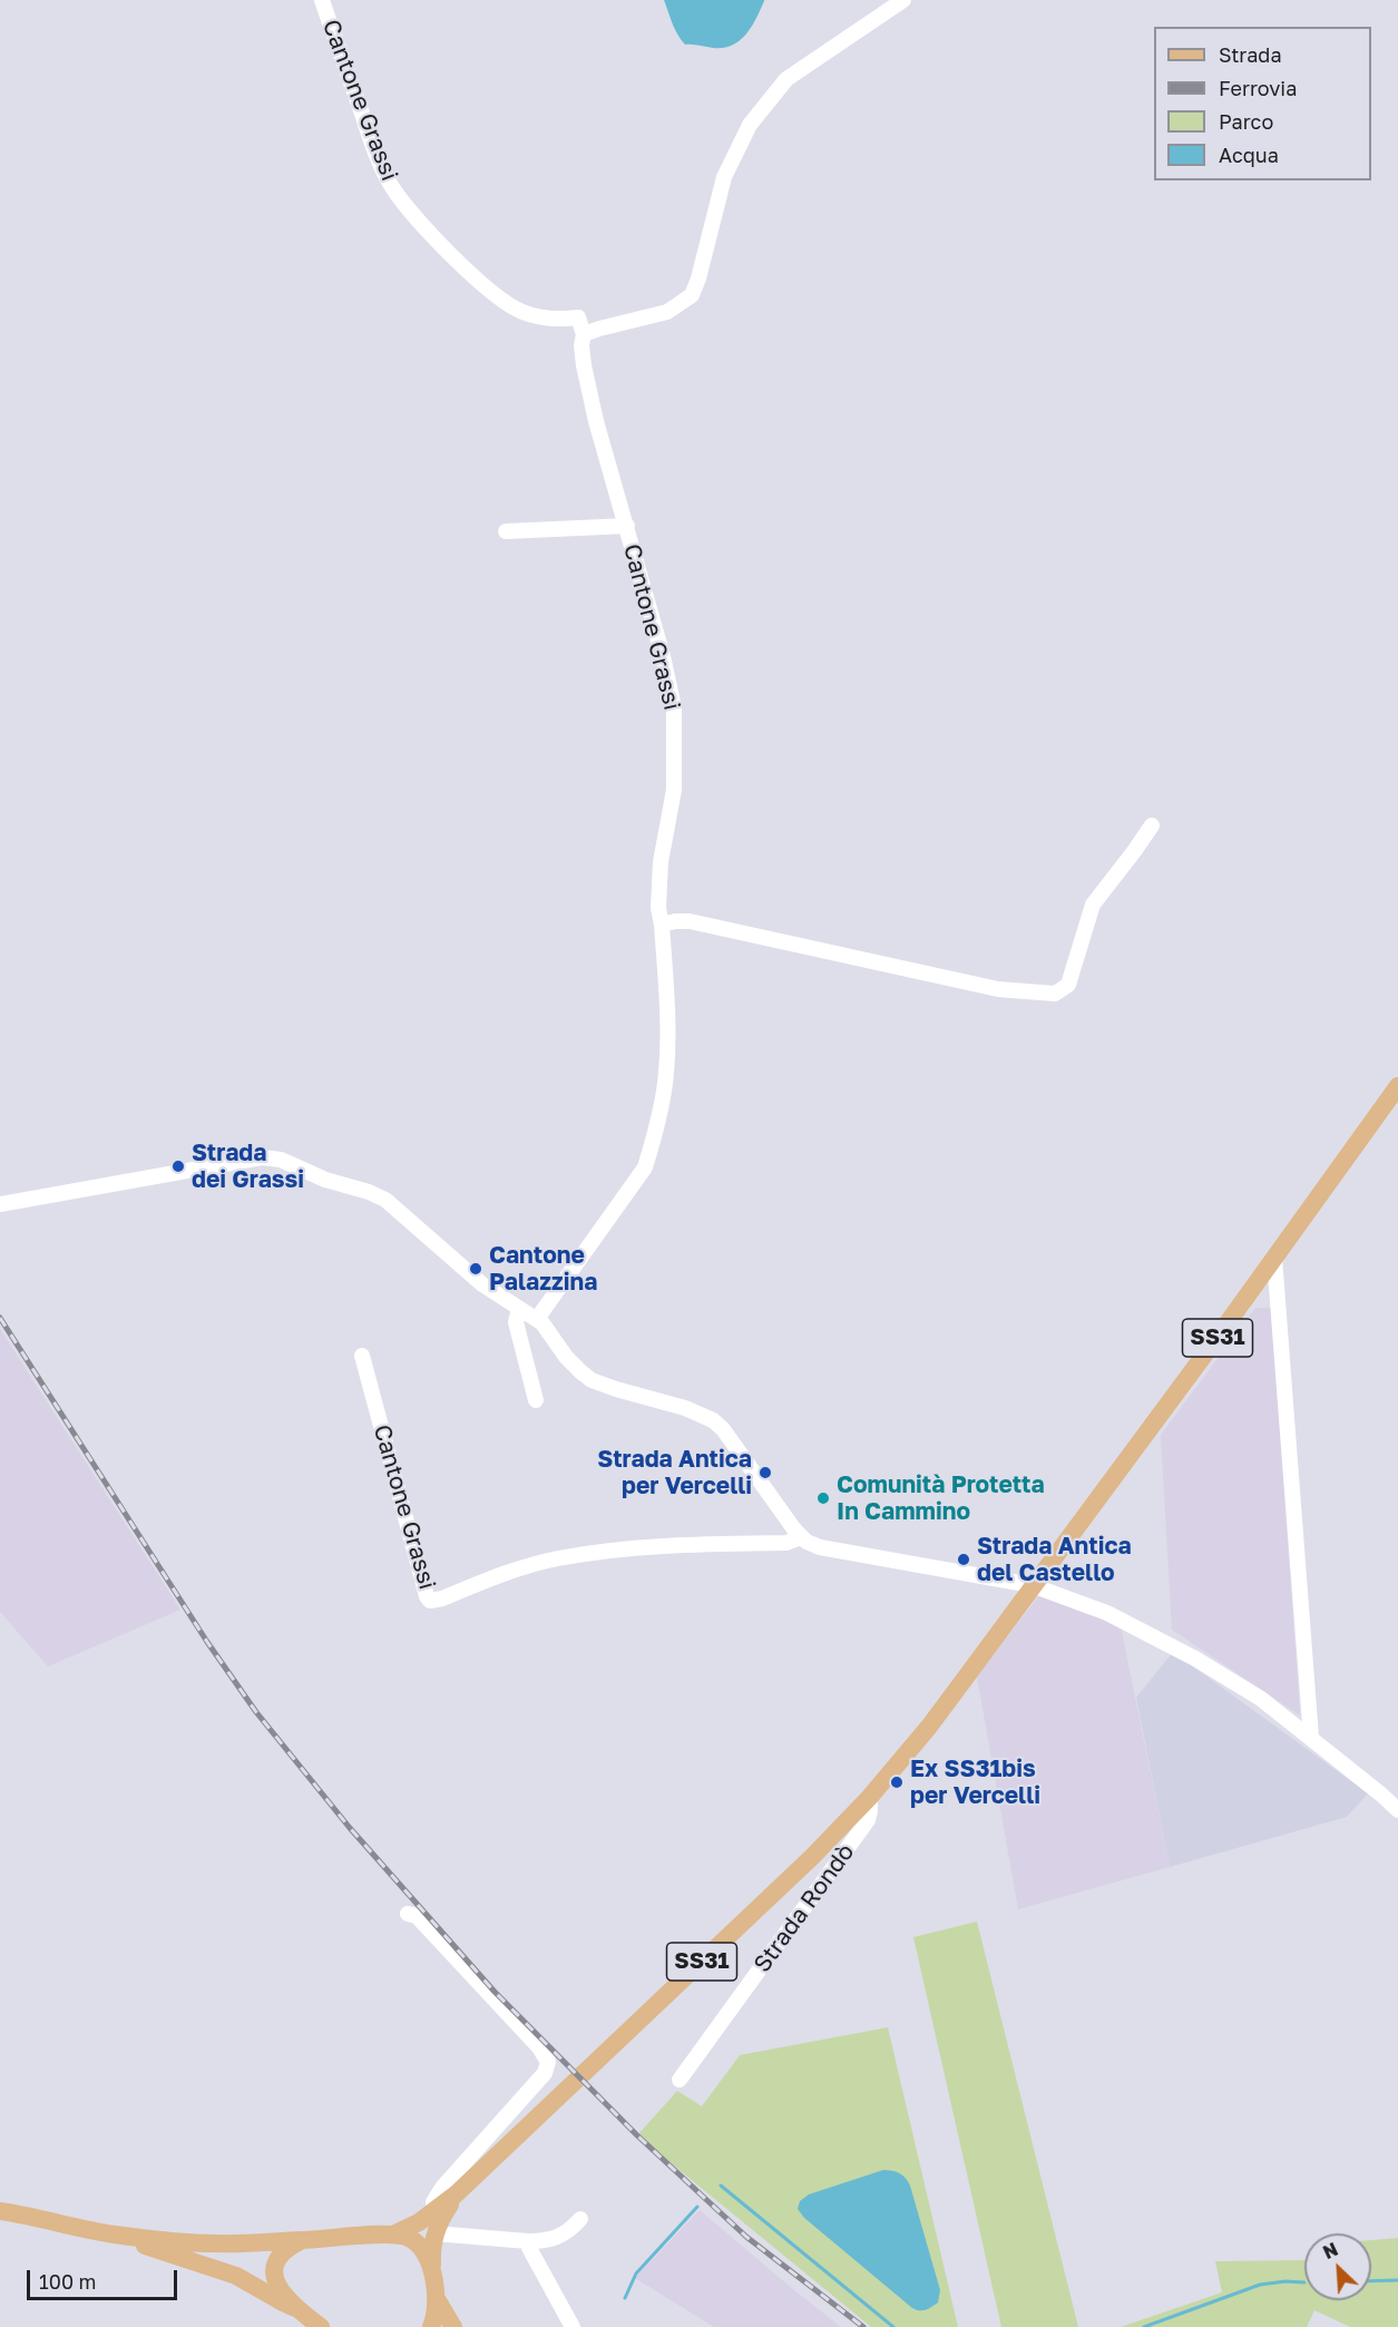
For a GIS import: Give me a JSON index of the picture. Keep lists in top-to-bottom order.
{
  "streets": {
    "main road": ["SS31"],
    "street": ["Cantone Grassi", "Strada Rondò"]
  },
  "crossings": [
    ["SS31", "Strada Rondò"]
  ],
  "places": [
    "Strada dei Grassi",
    "Cantone Palazzina",
    "Strada Antica per Vercelli",
    "Comunità Protetta In Cammino",
    "Strada Antica del Castello",
    "Ex SS31bis per Vercelli"
  ],
  "legend": [
    "Strada",
    "Ferrovia",
    "Parco",
    "Acqua"
  ],
  "scale_bar": "100 m",
  "north": "top left"
}
